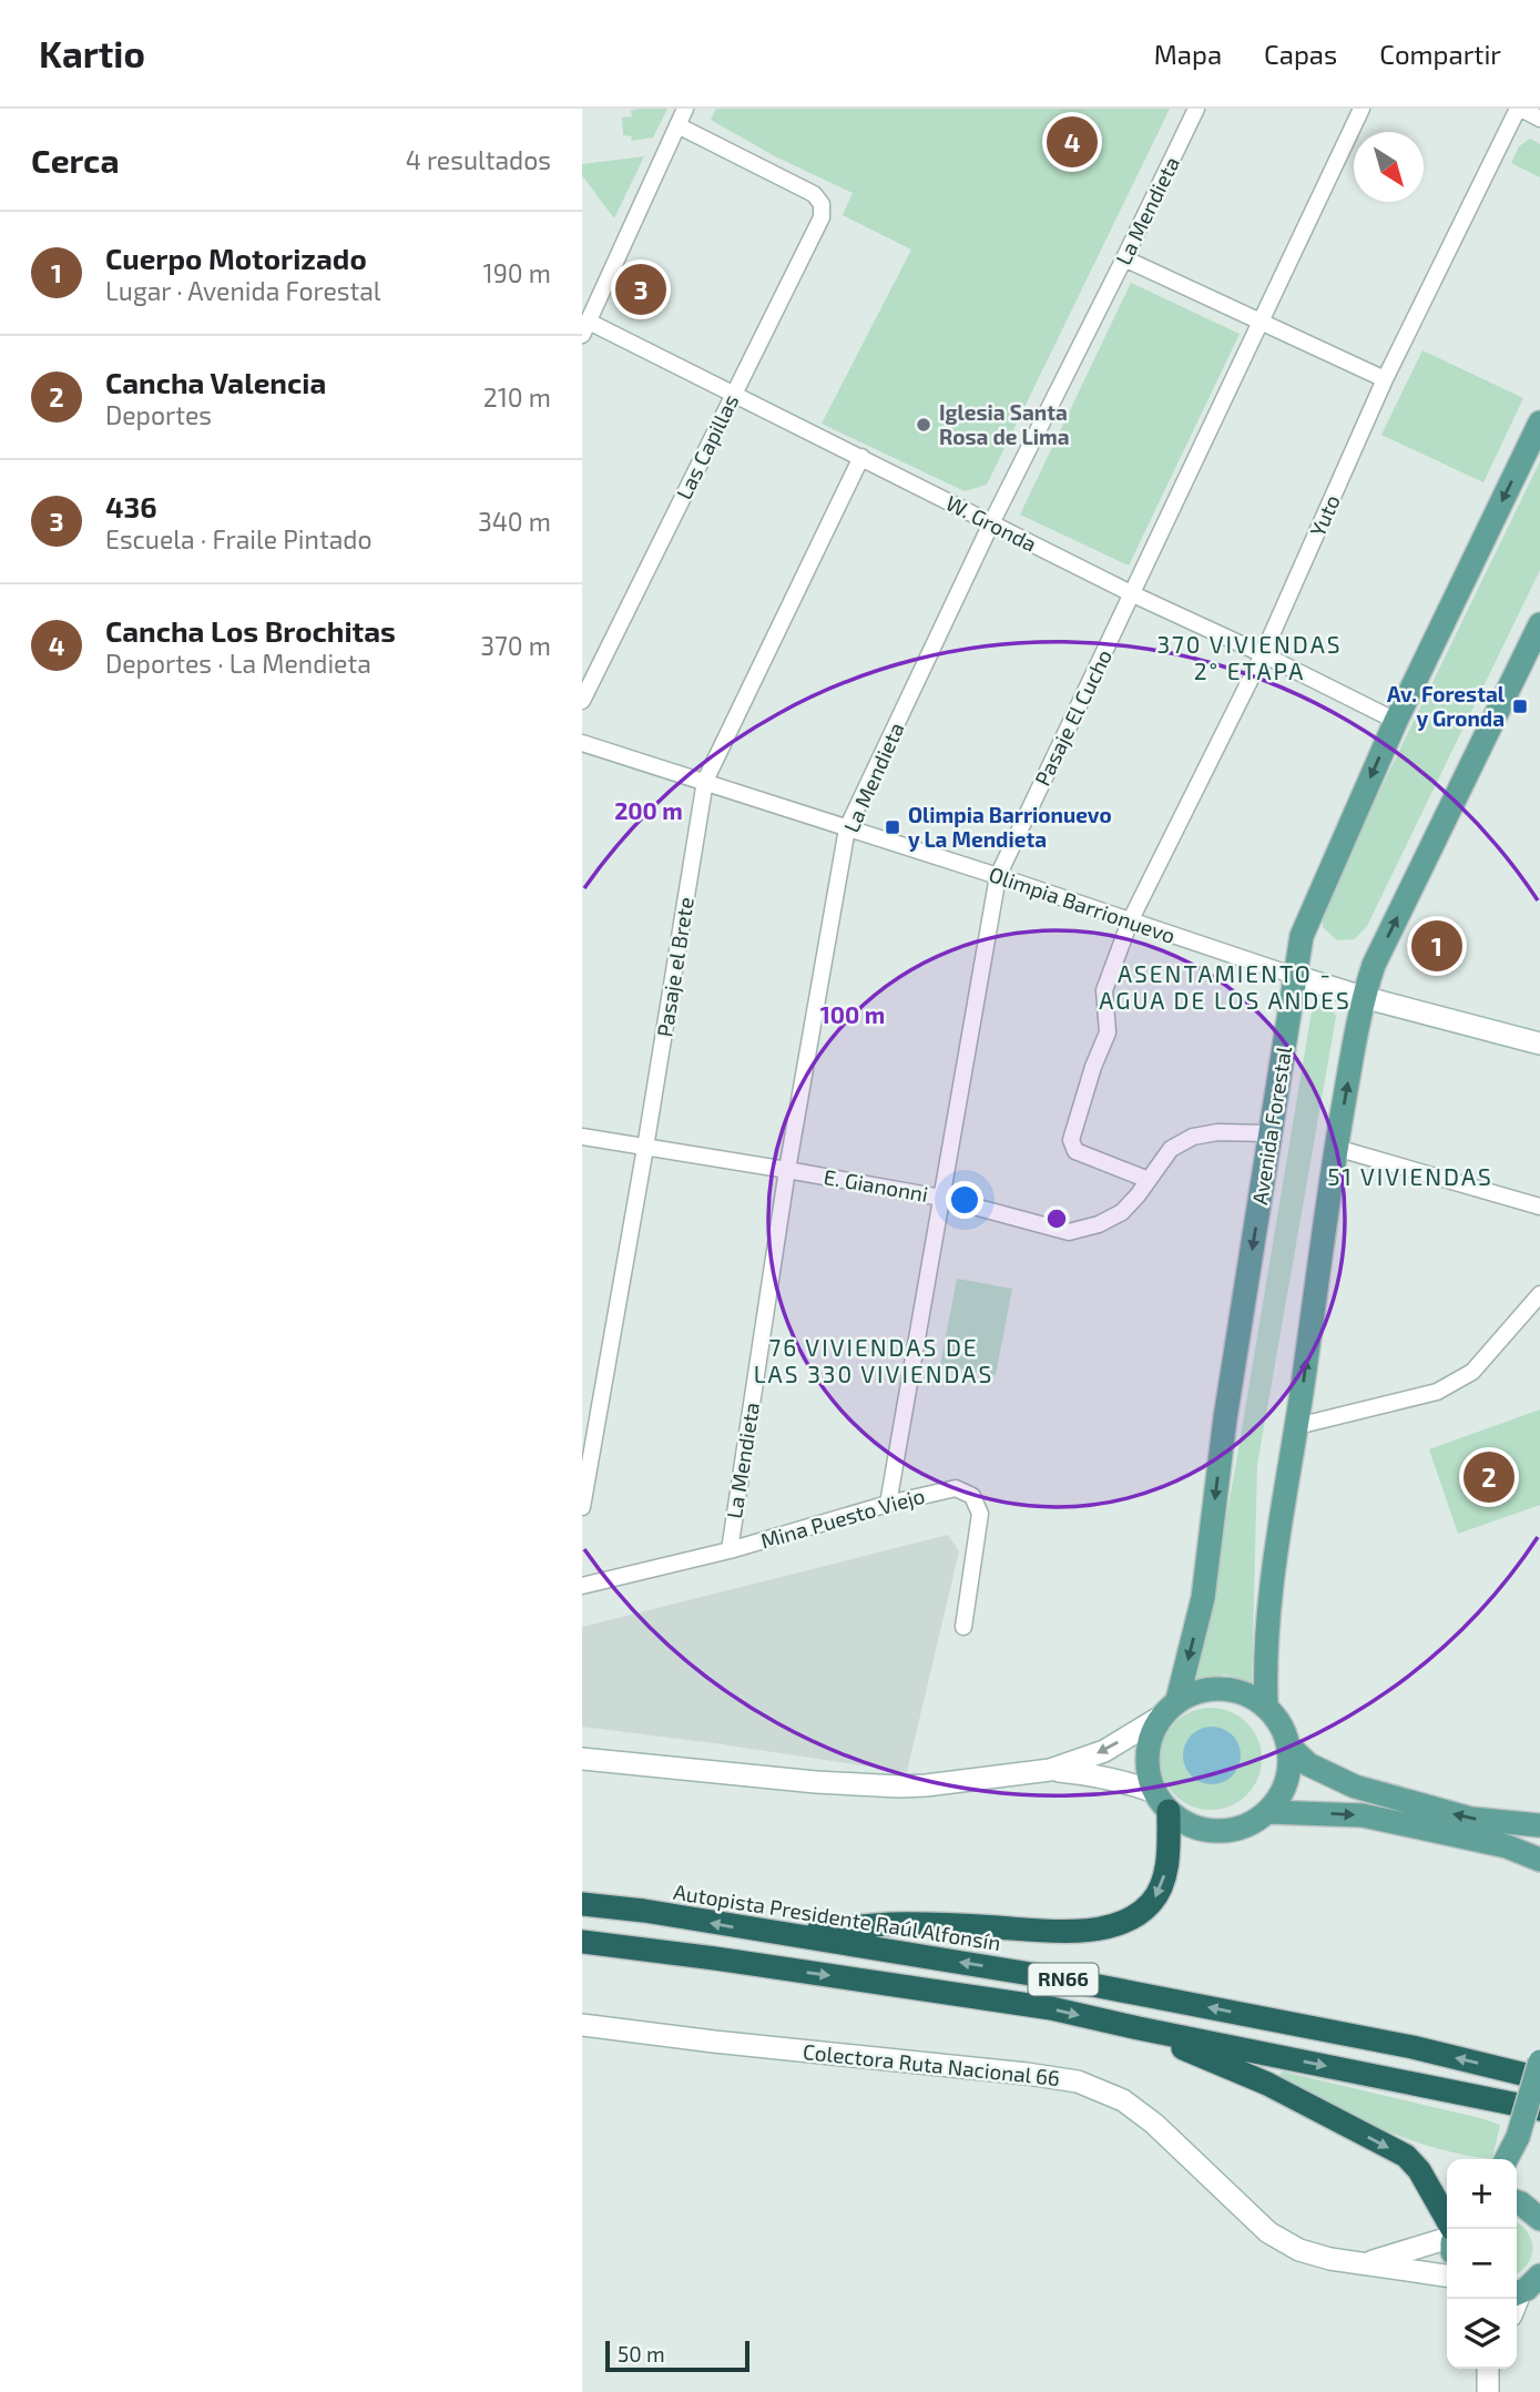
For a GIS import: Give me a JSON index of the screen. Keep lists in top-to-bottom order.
{
  "streets": {
    "highway": ["Autopista Presidente Raúl Alfonsín", "RN66"],
    "main road": ["Avenida Forestal"],
    "street": [
      "La Mendieta",
      "Las Capillas",
      "Yuto",
      "W. Gronda",
      "Pasaje El Cucho",
      "Olimpia Barrionuevo",
      "Pasaje el Brete",
      "E. Gianonni",
      "Mina Puesto Viejo",
      "Colectora Ruta Nacional 66"
    ]
  },
  "crossings": [
    ["La Mendieta", "W. Gronda"],
    ["La Mendieta", "Olimpia Barrionuevo"],
    ["La Mendieta", "E. Gianonni"],
    ["La Mendieta", "Mina Puesto Viejo"],
    ["Las Capillas", "W. Gronda"],
    ["Yuto", "W. Gronda"],
    ["Yuto", "Olimpia Barrionuevo"],
    ["Yuto", "E. Gianonni"],
    ["W. Gronda", "Pasaje El Cucho"],
    ["W. Gronda", "Pasaje el Brete"],
    ["W. Gronda", "Avenida Forestal"],
    ["Pasaje El Cucho", "Olimpia Barrionuevo"],
    ["Pasaje El Cucho", "E. Gianonni"],
    ["Pasaje El Cucho", "Mina Puesto Viejo"],
    ["Olimpia Barrionuevo", "Pasaje el Brete"],
    ["Olimpia Barrionuevo", "Avenida Forestal"],
    ["Pasaje el Brete", "E. Gianonni"],
    ["Avenida Forestal", "E. Gianonni"]
  ],
  "districts": [
    "370 VIVIENDAS 2° ETAPA",
    "ASENTAMIENTO - AGUA DE LOS ANDES",
    "51 VIVIENDAS",
    "76 VIVIENDAS DE LAS 330 VIVIENDAS"
  ],
  "places": {
    "other": ["Iglesia Santa Rosa de Lima"],
    "transit": ["Av. Forestal y Gronda", "Olimpia Barrionuevo y La Mendieta"]
  },
  "scale_bar": "50 m",
  "north": "bottom right",
  "page": {
    "header": "Kartio",
    "nav": ["Mapa", "Capas", "Compartir"],
    "heading": ["Cerca", "4 resultados"],
    "pins": [
      "4",
      "3",
      "1",
      "2"
    ],
    "list": [
      {
        "mark": "1",
        "name": "Cuerpo Motorizado",
        "note": "Lugar · Avenida Forestal",
        "value": "190 m"
      },
      {
        "mark": "2",
        "name": "Cancha Valencia",
        "note": "Deportes",
        "value": "210 m"
      },
      {
        "mark": "3",
        "name": "436",
        "note": "Escuela · Fraile Pintado",
        "value": "340 m"
      },
      {
        "mark": "4",
        "name": "Cancha Los Brochitas",
        "note": "Deportes · La Mendieta",
        "value": "370 m"
      }
    ],
    "map_buttons": ["+", "−"],
    "scale": "50 m"
  },
  "rings": ["200 m", "100 m"]
}
